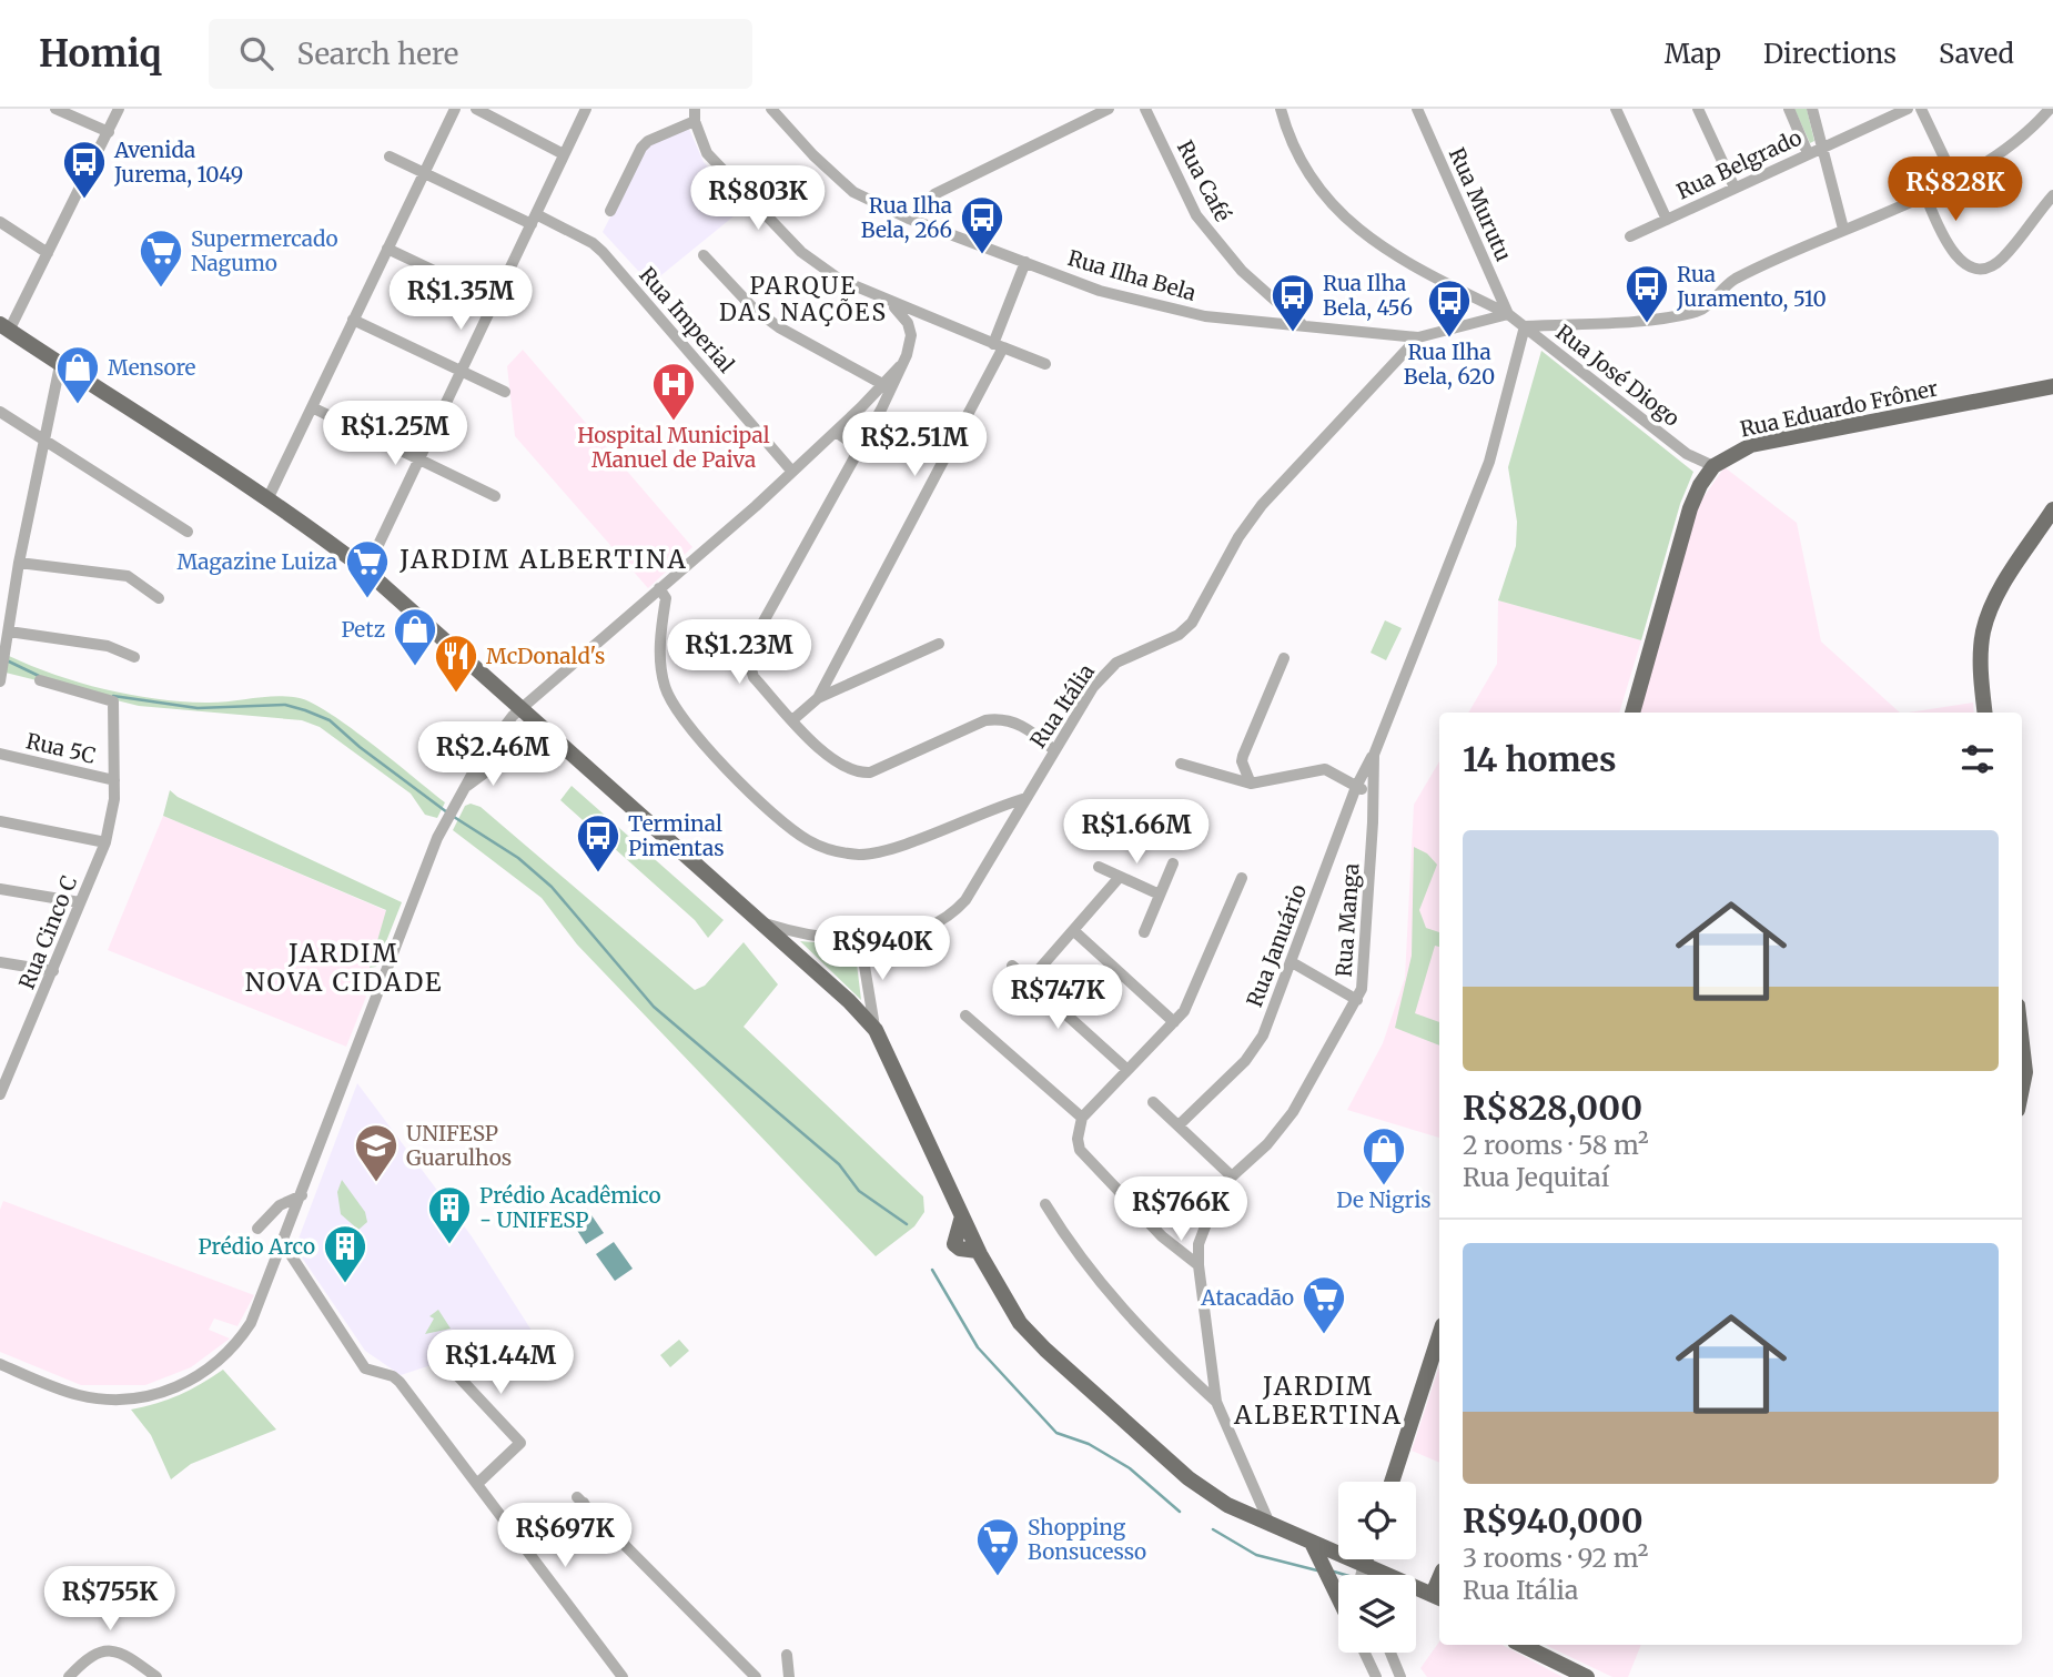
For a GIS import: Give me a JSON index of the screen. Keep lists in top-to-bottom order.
{
  "streets": {
    "main road": ["Rua Eduardo Frôner"],
    "street": [
      "Rua Belgrado",
      "Rua Café",
      "Rua Murutu",
      "Rua Ilha Bela",
      "Rua Imperial",
      "Rua José Diogo",
      "Rua Itália",
      "Rua 5C",
      "Rua Manga",
      "Rua Cinco C",
      "Rua Januário"
    ]
  },
  "crossings": [
    ["Rua Café", "Rua Ilha Bela"],
    ["Rua Murutu", "Rua Ilha Bela"],
    ["Rua Ilha Bela", "Rua Itália"],
    ["Rua José Diogo", "Rua Eduardo Frôner"],
    ["Rua José Diogo", "Rua Manga"],
    ["Rua 5C", "Rua Cinco C"],
    ["Rua Manga", "Rua Januário"]
  ],
  "districts": [
    "PARQUE DAS NAÇÕES",
    "JARDIM ALBERTINA",
    "JARDIM NOVA CIDADE",
    "JARDIM ALBERTINA"
  ],
  "places": {
    "bus stop": [
      "Avenida Jurema, 1049",
      "Rua Ilha Bela, 266",
      "Rua Juramento, 510",
      "Rua Ilha Bela, 456",
      "Rua Ilha Bela, 620",
      "Terminal Pimentas"
    ],
    "supermarket": [
      "Supermercado Nagumo",
      "Magazine Luiza",
      "Atacadão",
      "Shopping Bonsucesso"
    ],
    "shop": ["Mensore", "Petz", "De Nigris"],
    "hospital": ["Hospital Municipal Manuel de Paiva"],
    "restaurant": ["McDonald's"],
    "school or university": ["UNIFESP Guarulhos"],
    "building": ["Prédio Acadêmico - UNIFESP", "Prédio Arco"]
  },
  "page": {
    "header": "Homiq",
    "search": "Search here",
    "nav": ["Map", "Directions", "Saved"],
    "price": [
      "R$828K",
      "R$803K",
      "R$1.35M",
      "R$1.25M",
      "R$2.51M",
      "R$1.23M",
      "R$2.46M",
      "R$1.66M",
      "R$940K",
      "R$747K",
      "R$766K",
      "R$1.44M",
      "R$697K",
      "R$755K"
    ],
    "heading": "14 homes",
    "list": [
      {
        "name": "R$828,000",
        "note": "2 rooms · 58 m² · Rua Jequitaí"
      },
      {
        "name": "R$940,000",
        "note": "3 rooms · 92 m² · Rua Itália"
      }
    ]
  }
}
